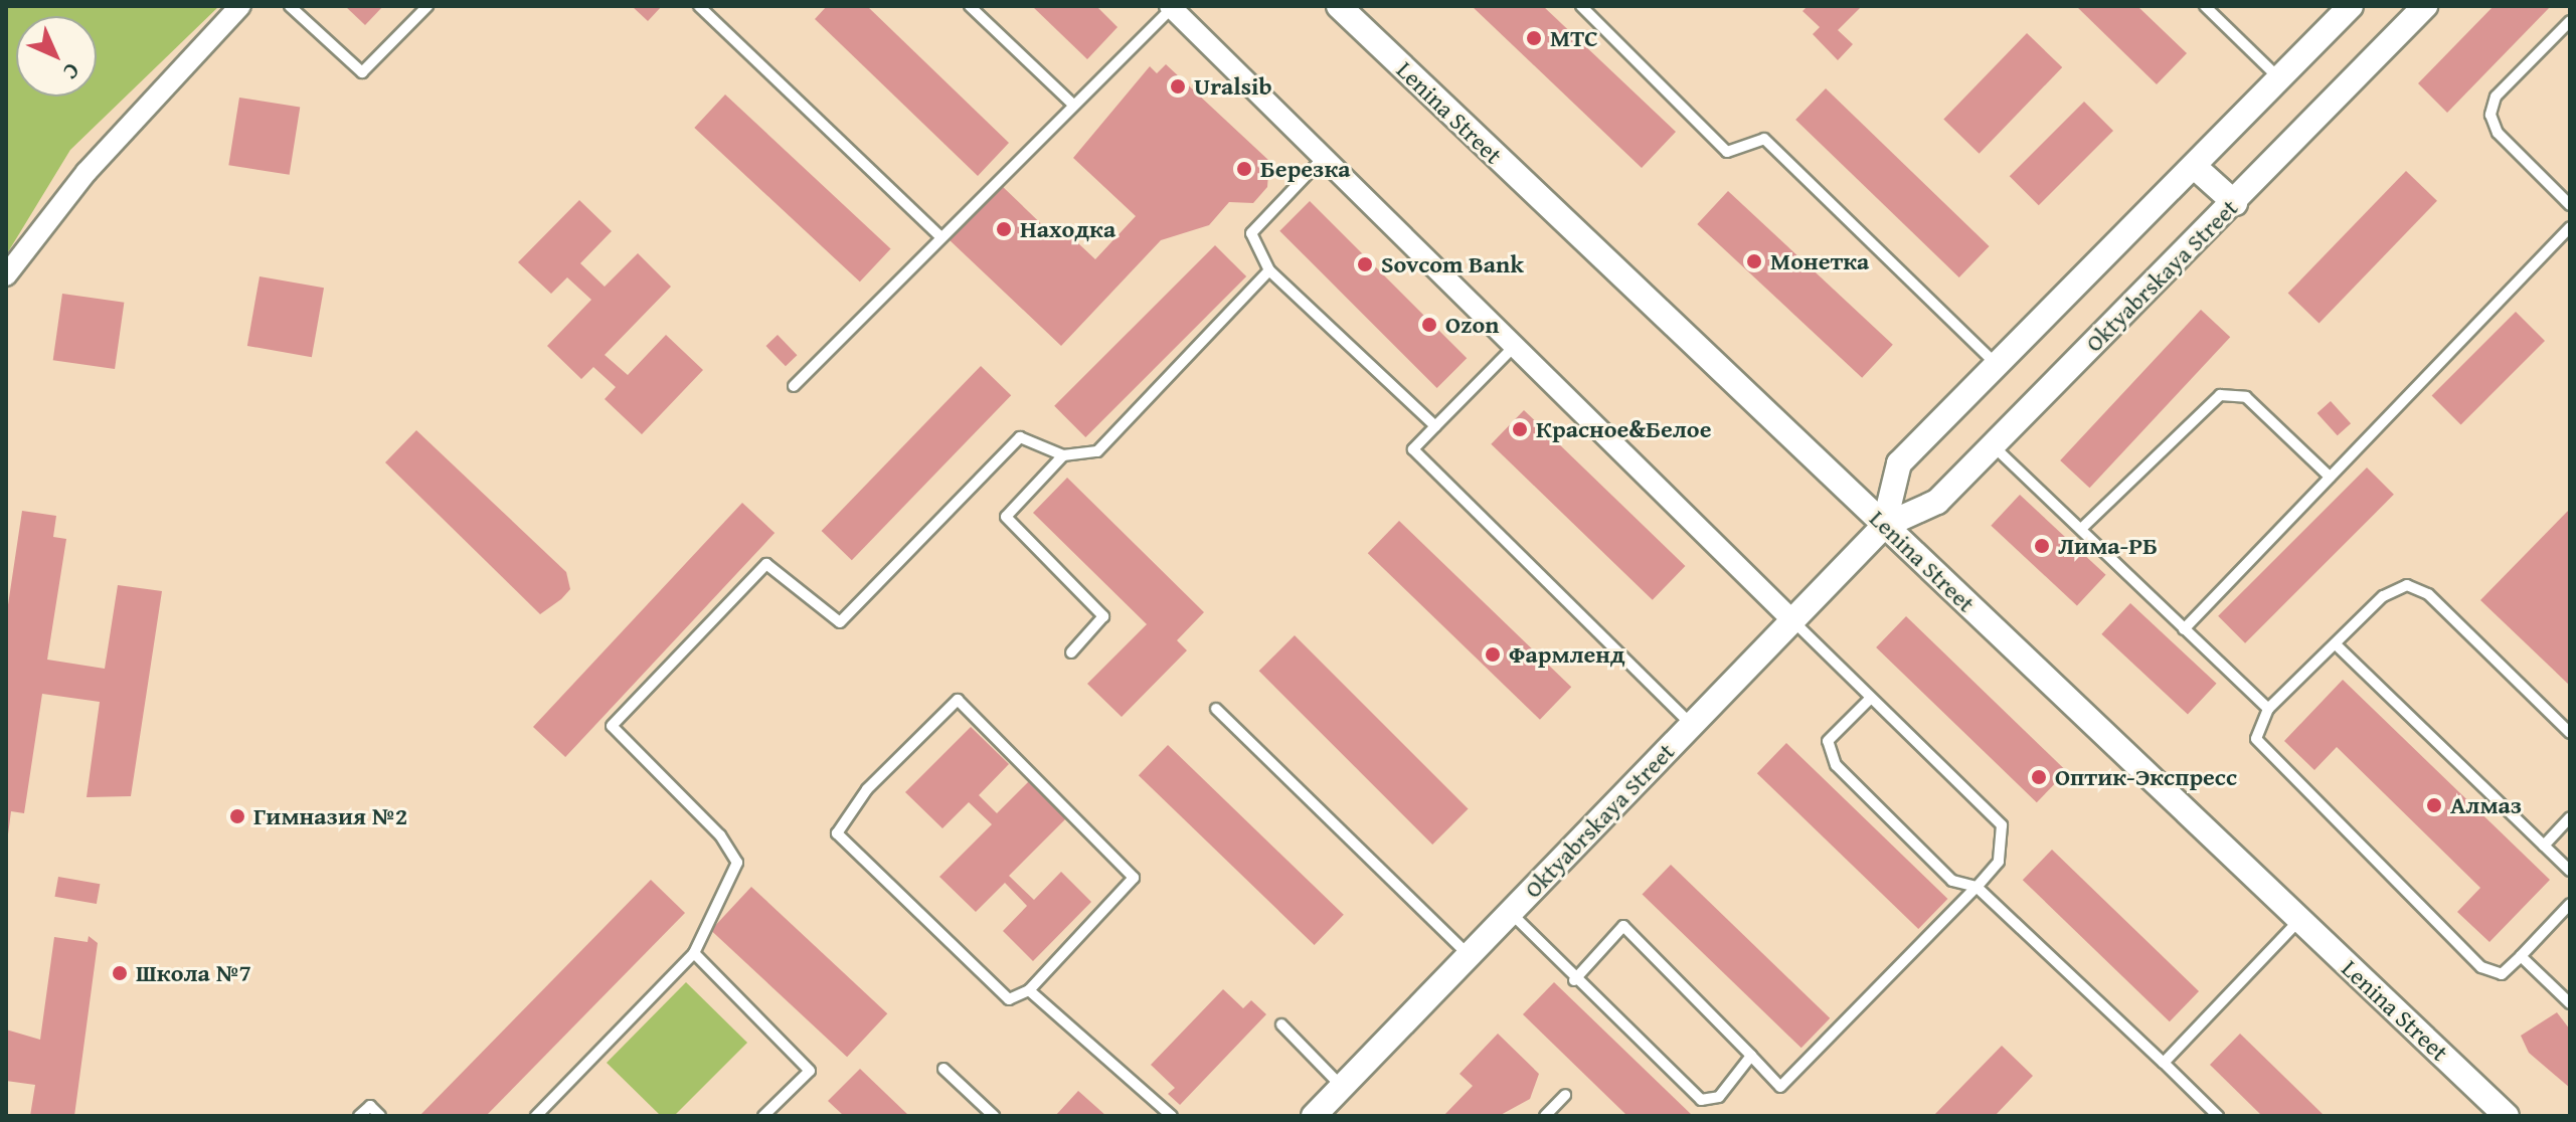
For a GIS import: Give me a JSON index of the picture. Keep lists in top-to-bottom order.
{
  "streets": {
    "street": ["Lenina Street", "Oktyabrskaya Street"]
  },
  "crossings": [
    ["Lenina Street", "Oktyabrskaya Street"]
  ],
  "places": [
    "МТС",
    "Uralsib",
    "Березка",
    "Находка",
    "Монетка",
    "Sovcom Bank",
    "Ozon",
    "Красное&Белое",
    "Лима-РБ",
    "Фармленд",
    "Оптик-Экспресс",
    "Алмаз",
    "Гимназия №2",
    "Школа №7"
  ],
  "north": "bottom right"
}
